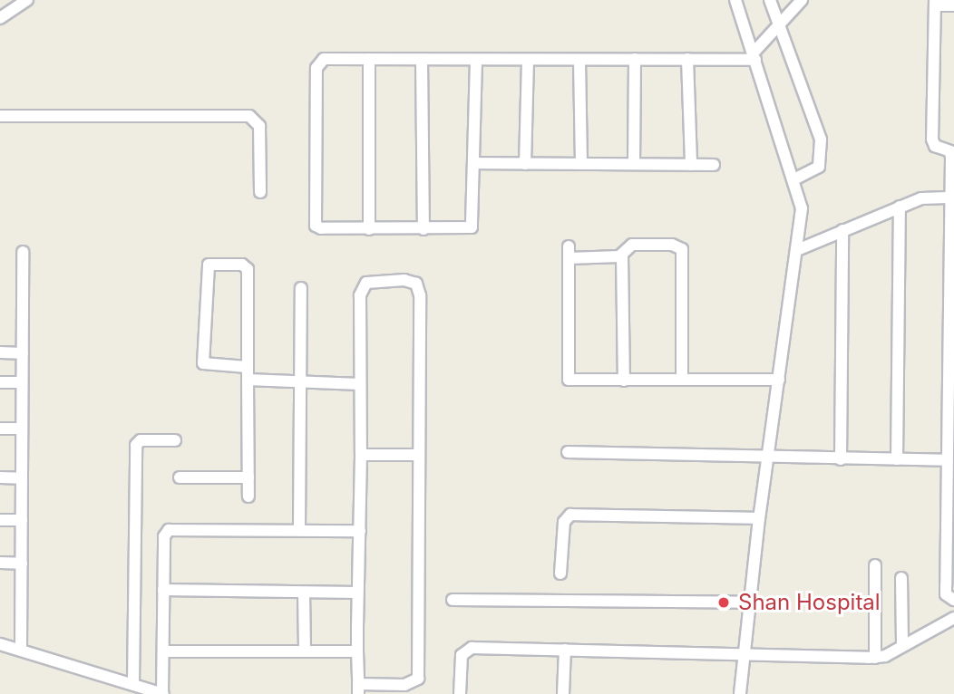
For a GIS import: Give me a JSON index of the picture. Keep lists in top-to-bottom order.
{
  "places": ["Shan Hospital"]
}
